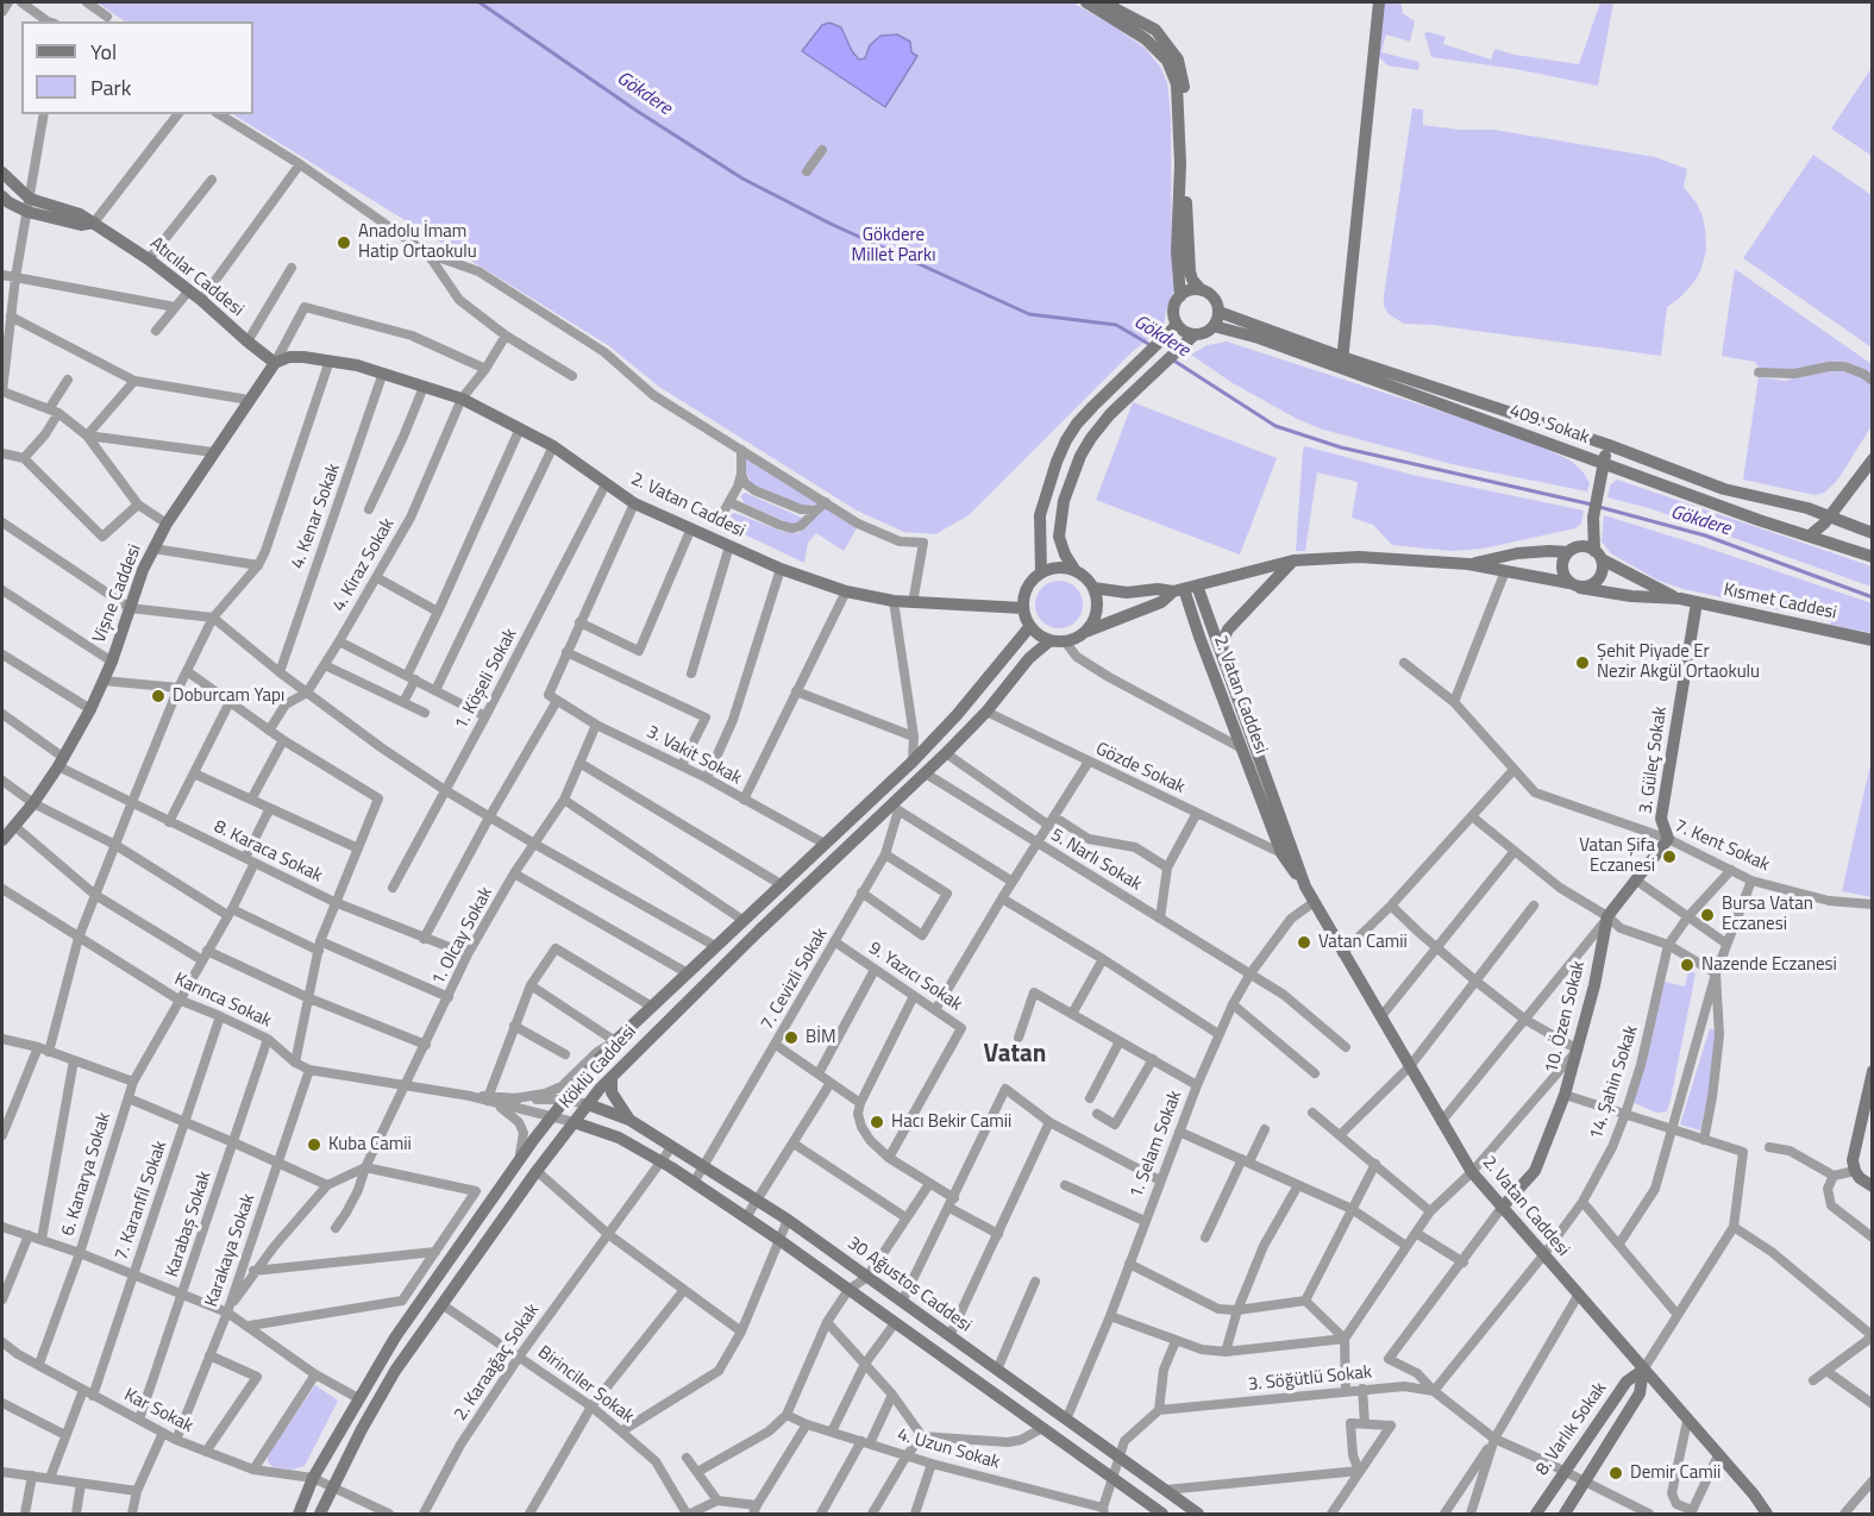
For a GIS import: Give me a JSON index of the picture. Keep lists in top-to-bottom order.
{
  "streets": {
    "main road": [
      "Atıcılar Caddesi",
      "409. Sokak",
      "2. Vatan Caddesi",
      "Vişne Caddesi",
      "Kısmet Caddesi",
      "3. Güleç Sokak",
      "10. Özen Sokak",
      "Köklü Caddesi",
      "30 Ağustos Caddesi",
      "8. Varlık Sokak"
    ],
    "street": [
      "4. Kenar Sokak",
      "4. Kiraz Sokak",
      "1. Köşeli Sokak",
      "3. Vakit Sokak",
      "Gözde Sokak",
      "7. Kent Sokak",
      "8. Karaca Sokak",
      "5. Narlı Sokak",
      "1. Olcay Sokak",
      "9. Yazıcı Sokak",
      "7. Cevizli Sokak",
      "Karınca Sokak",
      "14. Şahin Sokak",
      "1. Selam Sokak",
      "6. Kanarya Sokak",
      "7. Karanfil Sokak",
      "Karabaş Sokak",
      "Karakaya Sokak",
      "2. Karaağaç Sokak",
      "3. Söğütlü Sokak",
      "Birinciler Sokak",
      "Kar Sokak",
      "4. Uzun Sokak"
    ]
  },
  "crossings": [
    ["Atıcılar Caddesi", "2. Vatan Caddesi"],
    ["Atıcılar Caddesi", "Vişne Caddesi"],
    ["2. Vatan Caddesi", "4. Kenar Sokak"],
    ["2. Vatan Caddesi", "4. Kiraz Sokak"],
    ["2. Vatan Caddesi", "Vişne Caddesi"],
    ["2. Vatan Caddesi", "1. Köşeli Sokak"],
    ["2. Vatan Caddesi", "Gözde Sokak"],
    ["2. Vatan Caddesi", "10. Özen Sokak"],
    ["2. Vatan Caddesi", "Köklü Caddesi"],
    ["2. Vatan Caddesi", "14. Şahin Sokak"],
    ["2. Vatan Caddesi", "1. Selam Sokak"],
    ["2. Vatan Caddesi", "8. Varlık Sokak"],
    ["Vişne Caddesi", "8. Karaca Sokak"],
    ["Kısmet Caddesi", "3. Güleç Sokak"],
    ["3. Vakit Sokak", "1. Olcay Sokak"],
    ["3. Vakit Sokak", "Köklü Caddesi"],
    ["3. Güleç Sokak", "7. Kent Sokak"],
    ["3. Güleç Sokak", "10. Özen Sokak"],
    ["Gözde Sokak", "Köklü Caddesi"],
    ["7. Kent Sokak", "10. Özen Sokak"],
    ["8. Karaca Sokak", "1. Olcay Sokak"],
    ["8. Karaca Sokak", "6. Kanarya Sokak"],
    ["5. Narlı Sokak", "Köklü Caddesi"],
    ["5. Narlı Sokak", "1. Selam Sokak"],
    ["1. Olcay Sokak", "Karınca Sokak"],
    ["9. Yazıcı Sokak", "7. Cevizli Sokak"],
    ["7. Cevizli Sokak", "Köklü Caddesi"],
    ["7. Cevizli Sokak", "30 Ağustos Caddesi"],
    ["Karınca Sokak", "6. Kanarya Sokak"],
    ["Karınca Sokak", "7. Karanfil Sokak"],
    ["Karınca Sokak", "Karabaş Sokak"],
    ["Karınca Sokak", "Karakaya Sokak"],
    ["Köklü Caddesi", "30 Ağustos Caddesi"],
    ["Köklü Caddesi", "Birinciler Sokak"],
    ["Köklü Caddesi", "Kar Sokak"],
    ["14. Şahin Sokak", "3. Söğütlü Sokak"],
    ["1. Selam Sokak", "30 Ağustos Caddesi"],
    ["6. Kanarya Sokak", "Kar Sokak"],
    ["7. Karanfil Sokak", "Kar Sokak"],
    ["Karabaş Sokak", "Kar Sokak"],
    ["Karakaya Sokak", "Kar Sokak"],
    ["30 Ağustos Caddesi", "2. Karaağaç Sokak"],
    ["2. Karaağaç Sokak", "Birinciler Sokak"]
  ],
  "districts": ["Vatan"],
  "water": ["Gökdere"],
  "parks": ["Gökdere Millet Parkı"],
  "places": [
    "Anadolu İmam Hatip Ortaokulu",
    "Şehit Piyade Er Nezir Akgül Ortaokulu",
    "Doburcam Yapı",
    "Vatan Şifa Eczanesi",
    "Bursa Vatan Eczanesi",
    "Vatan Camii",
    "Nazende Eczanesi",
    "BİM",
    "Hacı Bekir Camii",
    "Kuba Camii",
    "Demir Camii"
  ],
  "legend": ["Yol", "Park"]
}
